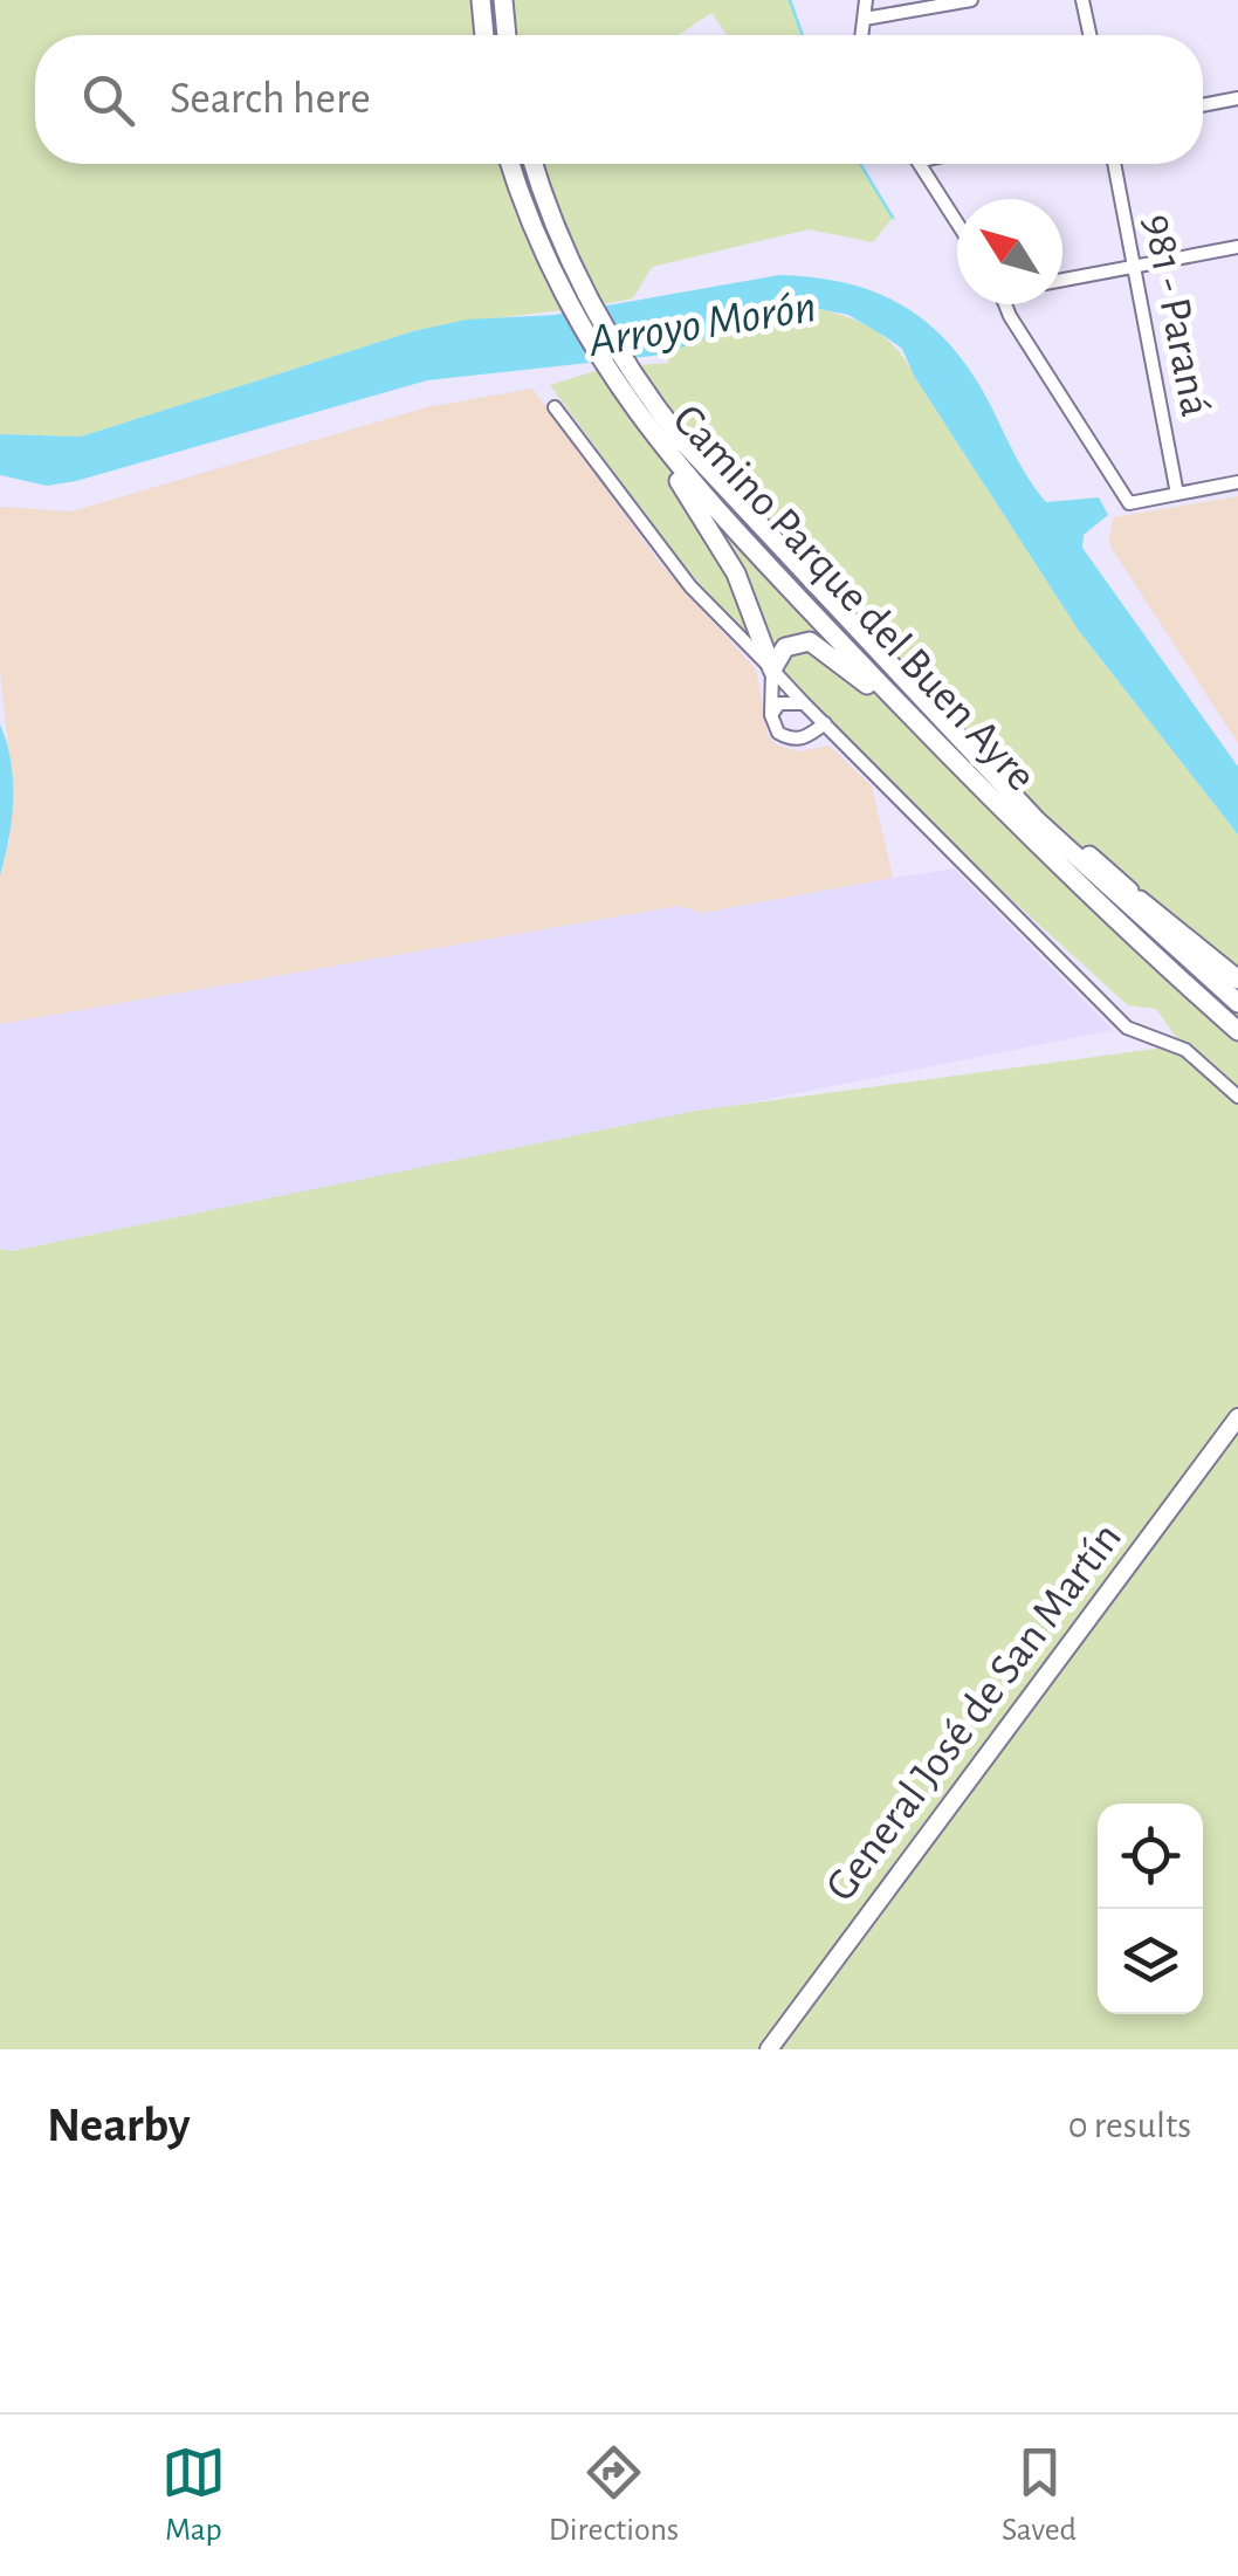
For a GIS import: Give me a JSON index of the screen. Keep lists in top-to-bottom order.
{
  "streets": {
    "highway": ["Camino Parque del Buen Ayre"],
    "main road": ["General José de San Martín"],
    "street": ["981 - Paraná"]
  },
  "water": ["Arroyo Morón"],
  "north": "top left",
  "page": {
    "search": "Search here",
    "heading": ["Nearby", "0 results"],
    "nav": ["Map", "Directions", "Saved"]
  }
}
